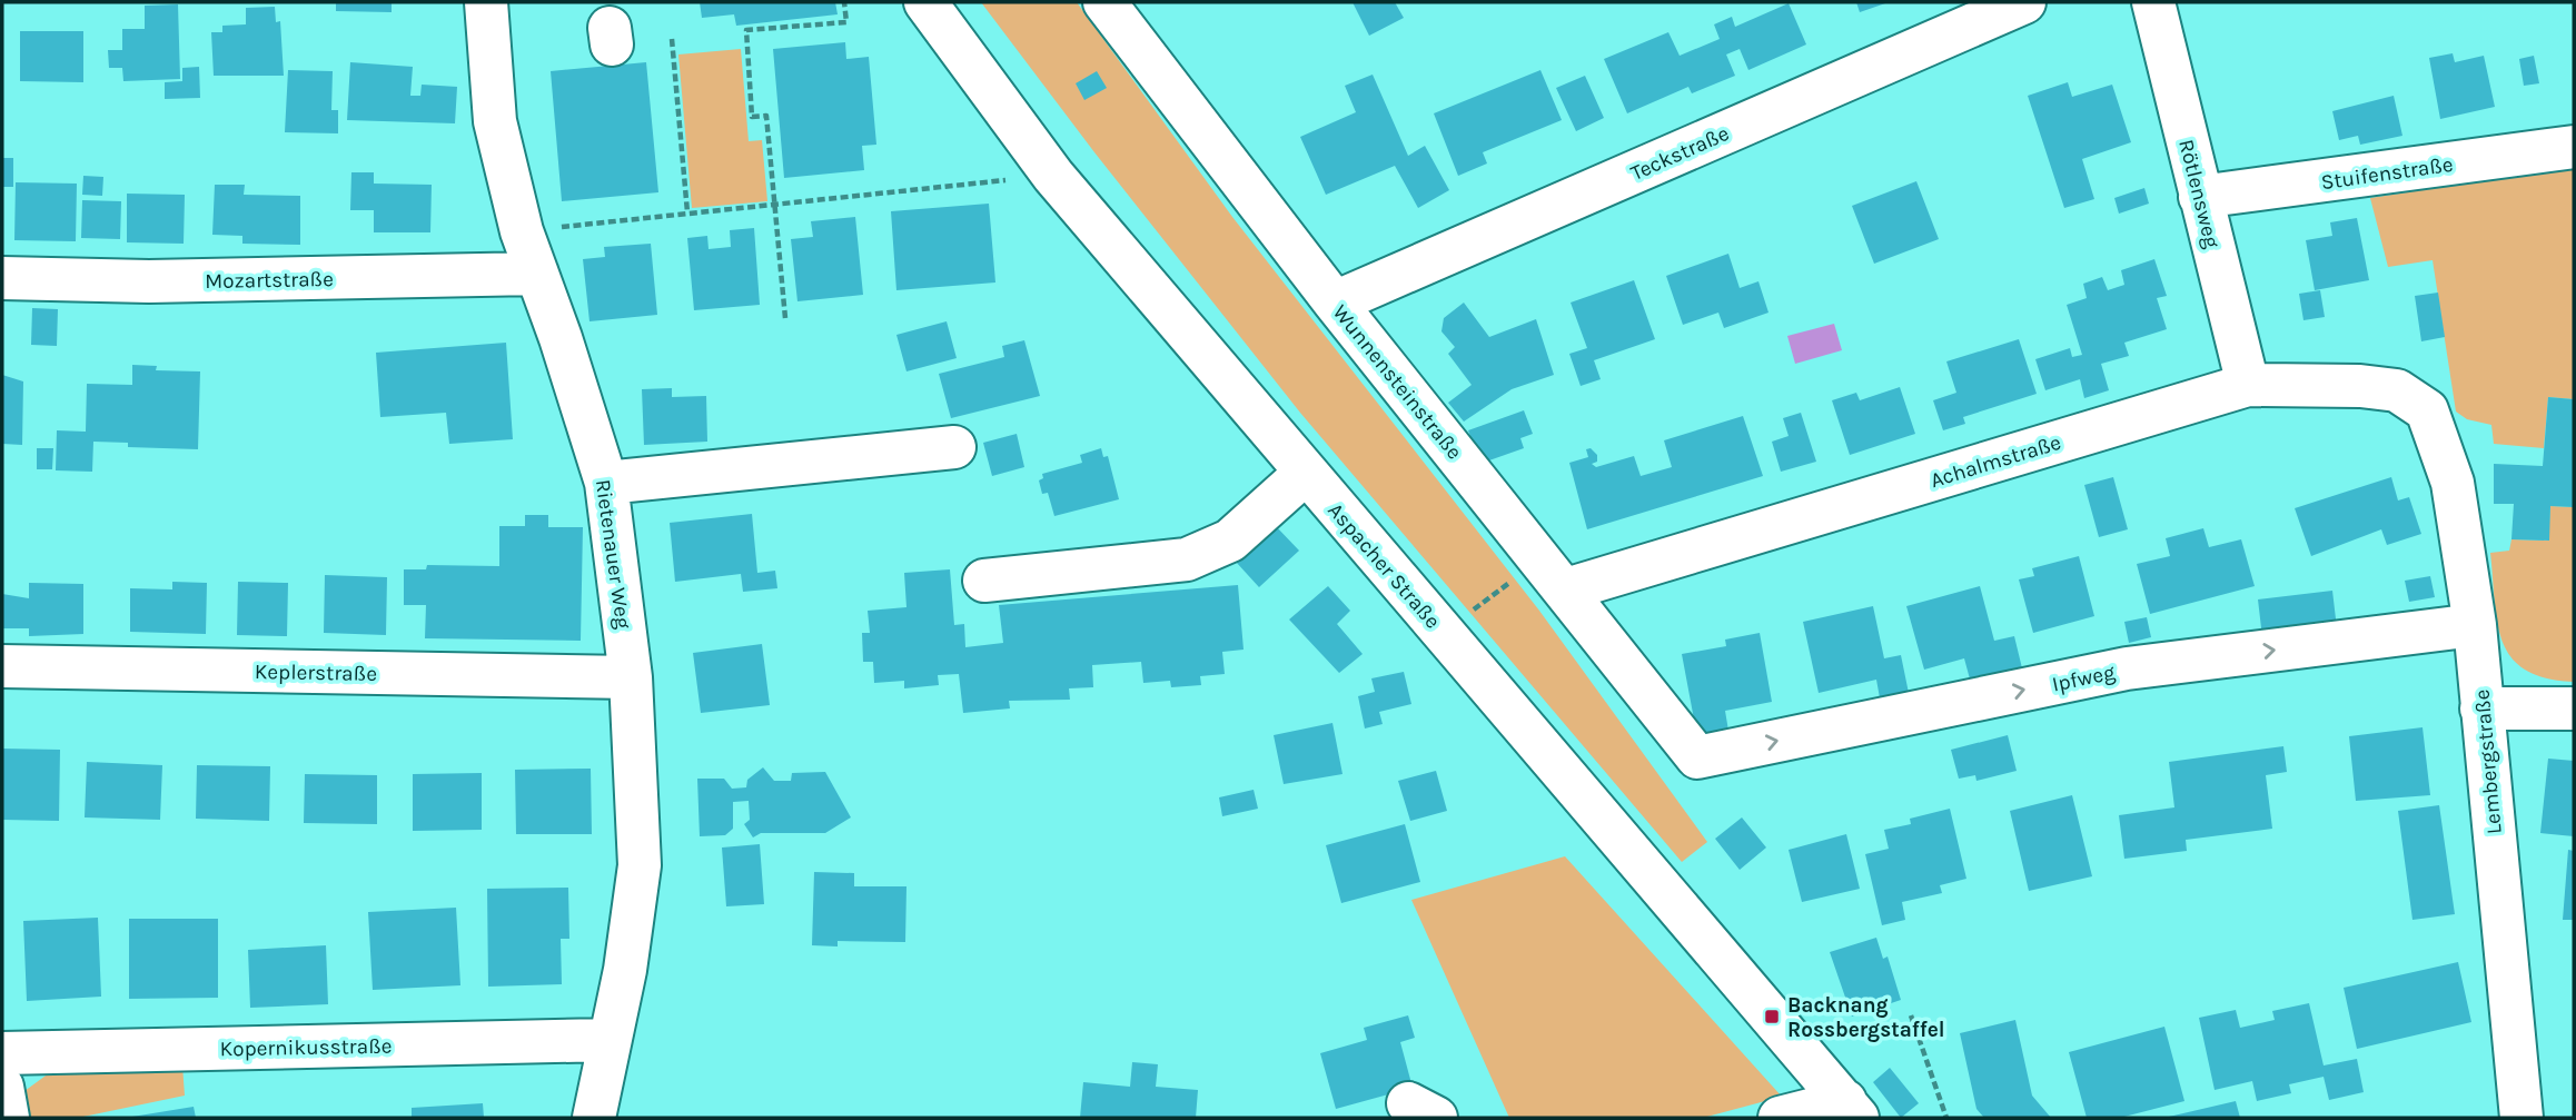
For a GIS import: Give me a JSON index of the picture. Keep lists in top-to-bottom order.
{
  "streets": {
    "street": [
      "Teckstraße",
      "Stuifenstraße",
      "Rötlensweg",
      "Mozartstraße",
      "Wunnensteinstraße",
      "Achalmstraße",
      "Rietenauer Weg",
      "Aspacher Straße",
      "Keplerstraße",
      "Ipfweg",
      "Lembergstraße",
      "Kopernikusstraße"
    ]
  },
  "crossings": [
    ["Teckstraße", "Wunnensteinstraße"],
    ["Stuifenstraße", "Rötlensweg"],
    ["Rötlensweg", "Achalmstraße"],
    ["Mozartstraße", "Rietenauer Weg"],
    ["Wunnensteinstraße", "Achalmstraße"],
    ["Wunnensteinstraße", "Ipfweg"],
    ["Achalmstraße", "Lembergstraße"],
    ["Rietenauer Weg", "Keplerstraße"],
    ["Rietenauer Weg", "Kopernikusstraße"],
    ["Ipfweg", "Lembergstraße"]
  ],
  "one_way": ["Ipfweg"],
  "places": {
    "transit": ["Backnang Rossbergstaffel"]
  }
}
